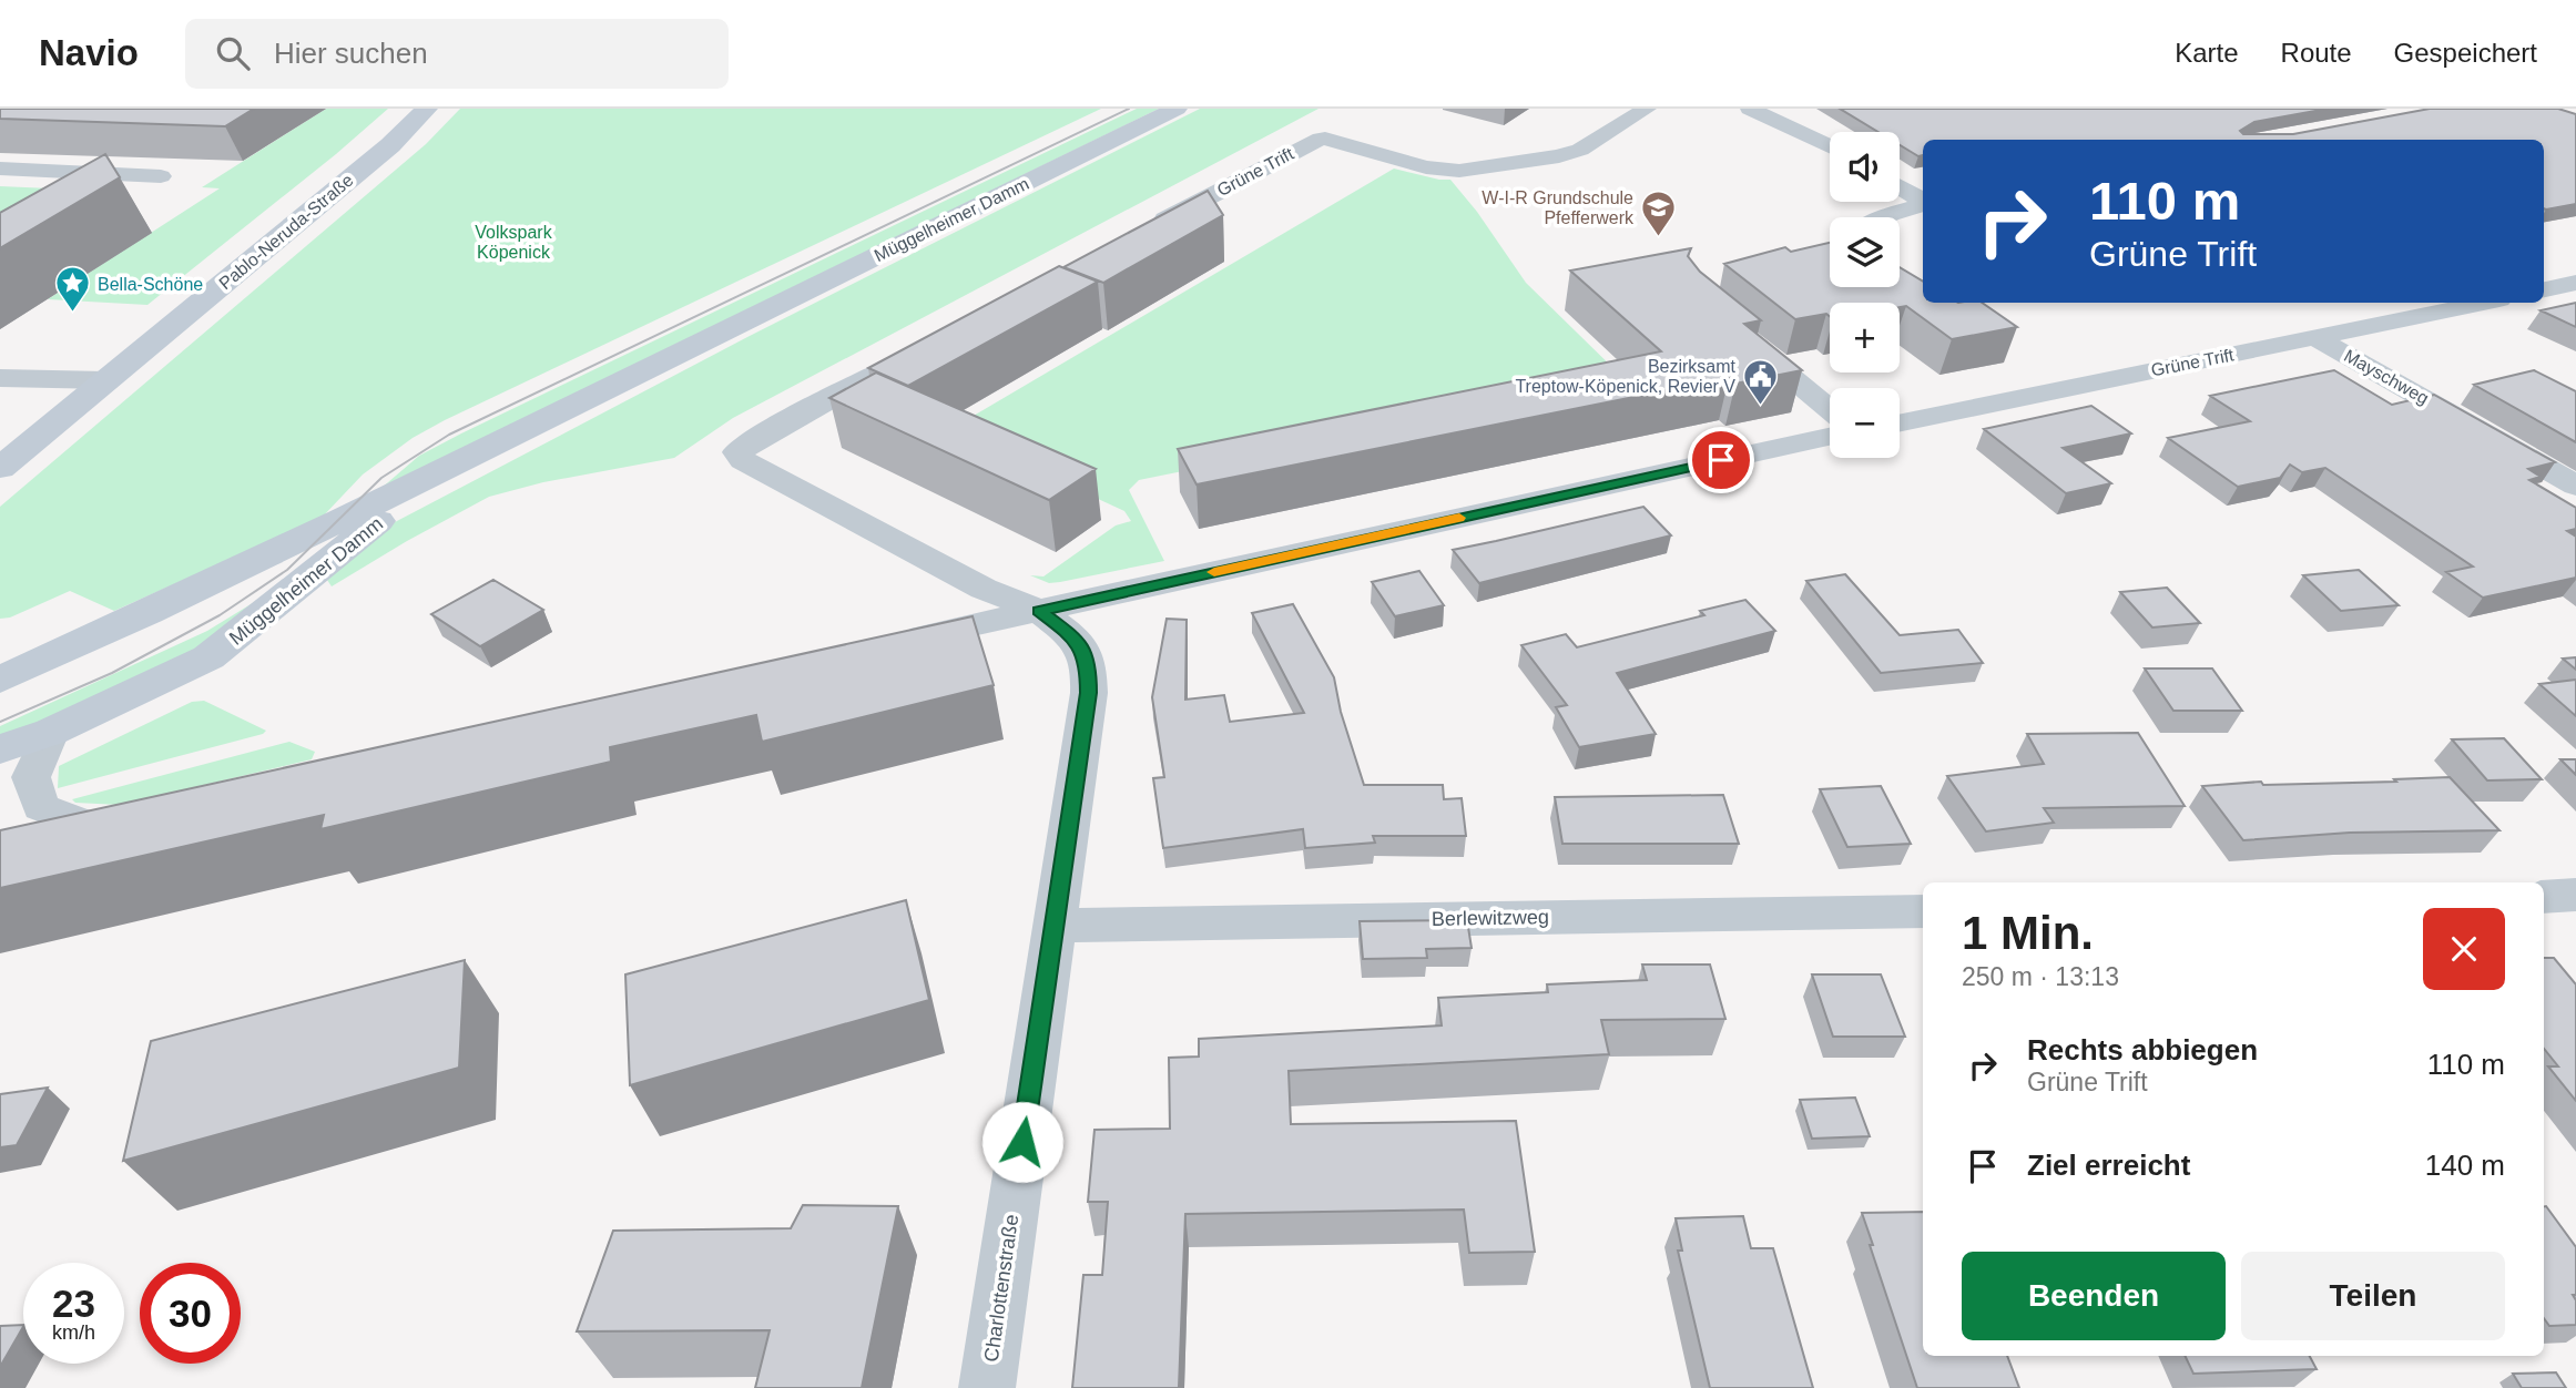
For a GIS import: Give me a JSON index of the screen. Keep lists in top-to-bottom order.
{
  "streets": {
    "main road": ["Müggelheimer Damm", "Pablo-Neruda-Straße"],
    "street": [
      "Grüne Trift",
      "Mayschweg",
      "Berlewitzweg",
      "Charlottenstraße"
    ]
  },
  "crossings": [
    ["Grüne Trift", "Mayschweg"],
    ["Berlewitzweg", "Charlottenstraße"]
  ],
  "parks": ["Volkspark Köpenick"],
  "places": {
    "school or university": ["W-I-R Grundschule Pfefferwerk"],
    "place": ["Bella-Schöne"],
    "public building": ["Bezirksamt Treptow-Köpenick, Revier V"]
  },
  "page": {
    "header": "Navio",
    "search": "Hier suchen",
    "nav": ["Karte", "Route", "Gespeichert"],
    "map_buttons": ["+", "−"],
    "turn": ["110 m", "Grüne Trift"],
    "heading": ["1 Min.", "250 m · 13:13"],
    "list": [
      {
        "name": "Rechts abbiegen",
        "note": "Grüne Trift",
        "value": "110 m"
      },
      {
        "name": "Ziel erreicht",
        "value": "140 m"
      }
    ],
    "buttons": ["Beenden", "Teilen"],
    "speed": "23 km/h",
    "limit": "30"
  }
}
